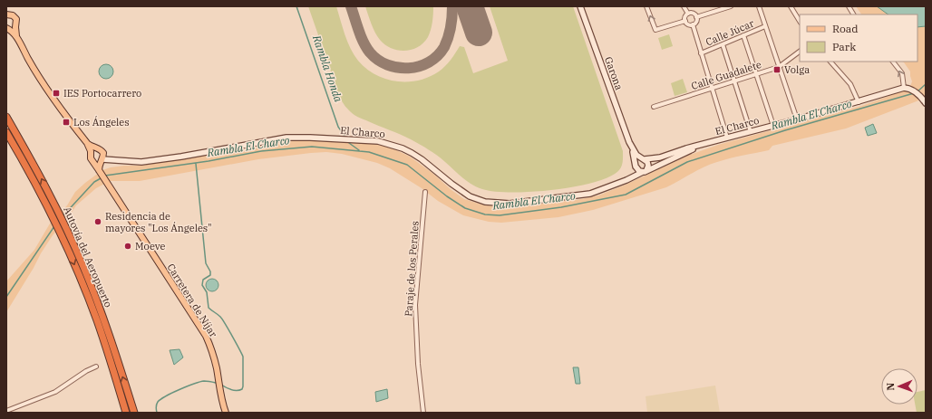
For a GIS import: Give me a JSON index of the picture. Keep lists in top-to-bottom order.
{
  "streets": {
    "highway": ["Autovía del Aeropuerto"],
    "main road": ["Garona", "El Charco", "Carretera de Níjar"],
    "street": ["Calle Júcar", "Calle Guadalete", "Paraje de los Perales"]
  },
  "crossings": [
    ["Garona", "El Charco"],
    ["El Charco", "Carretera de Níjar"]
  ],
  "water": ["Rambla Honda", "Rambla El Charco"],
  "places": {
    "transit": ["Volga", "IES Portocarrero", "Los Ángeles"],
    "other": ["Residencia de mayores \"Los Ángeles\"", "Moeve"]
  },
  "legend": ["Road", "Park"],
  "north": "left"
}
